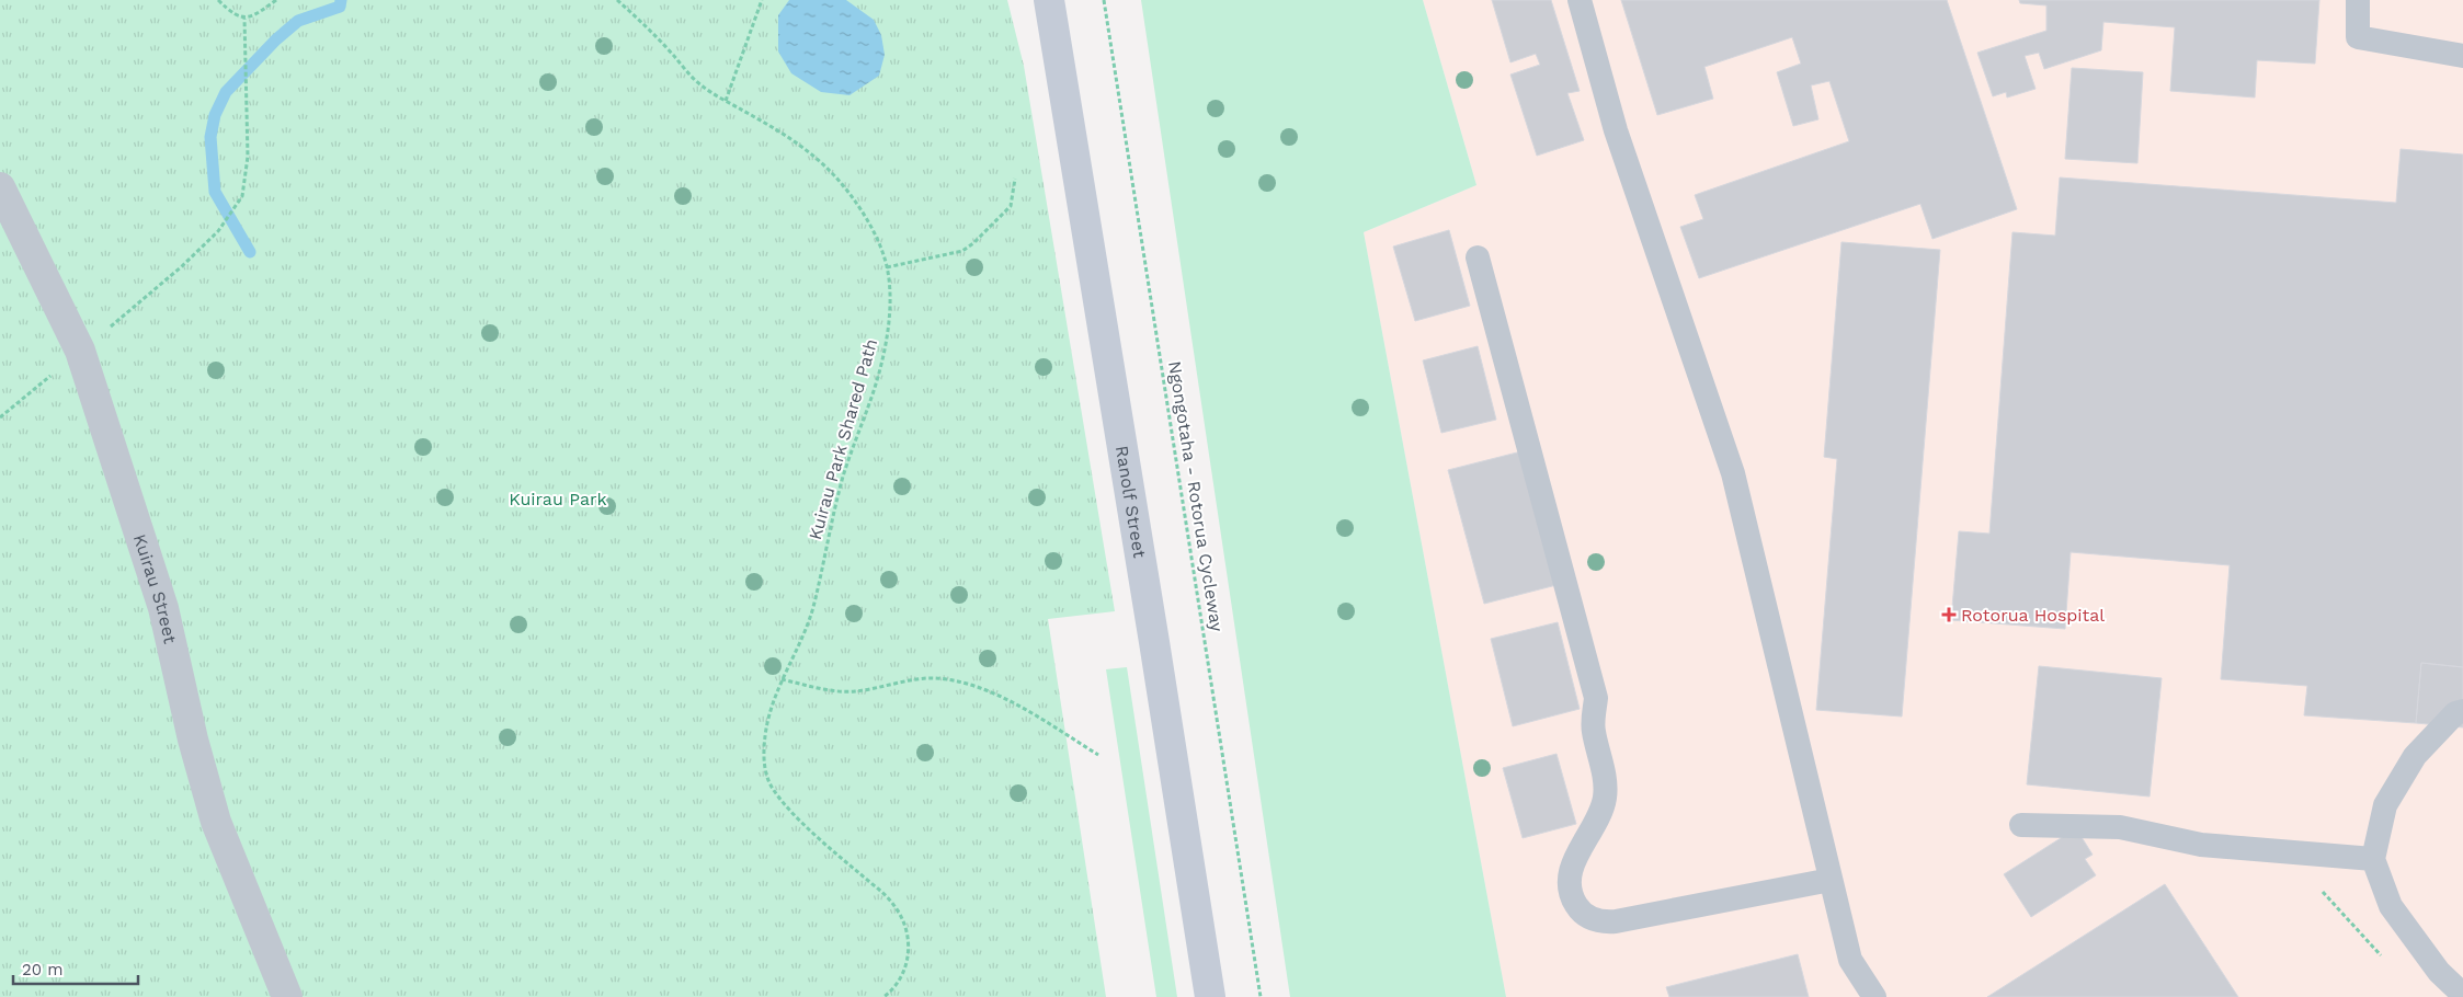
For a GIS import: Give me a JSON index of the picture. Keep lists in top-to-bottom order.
{
  "streets": {
    "main road": ["Ranolf Street"],
    "street": ["Kuirau Street"],
    "path": ["Kuirau Park Shared Path", "Ngongotaha - Rotorua Cycleway"]
  },
  "parks": ["Kuirau Park"],
  "places": {
    "health": ["Rotorua Hospital"]
  },
  "scale_bar": "20 m"
}
